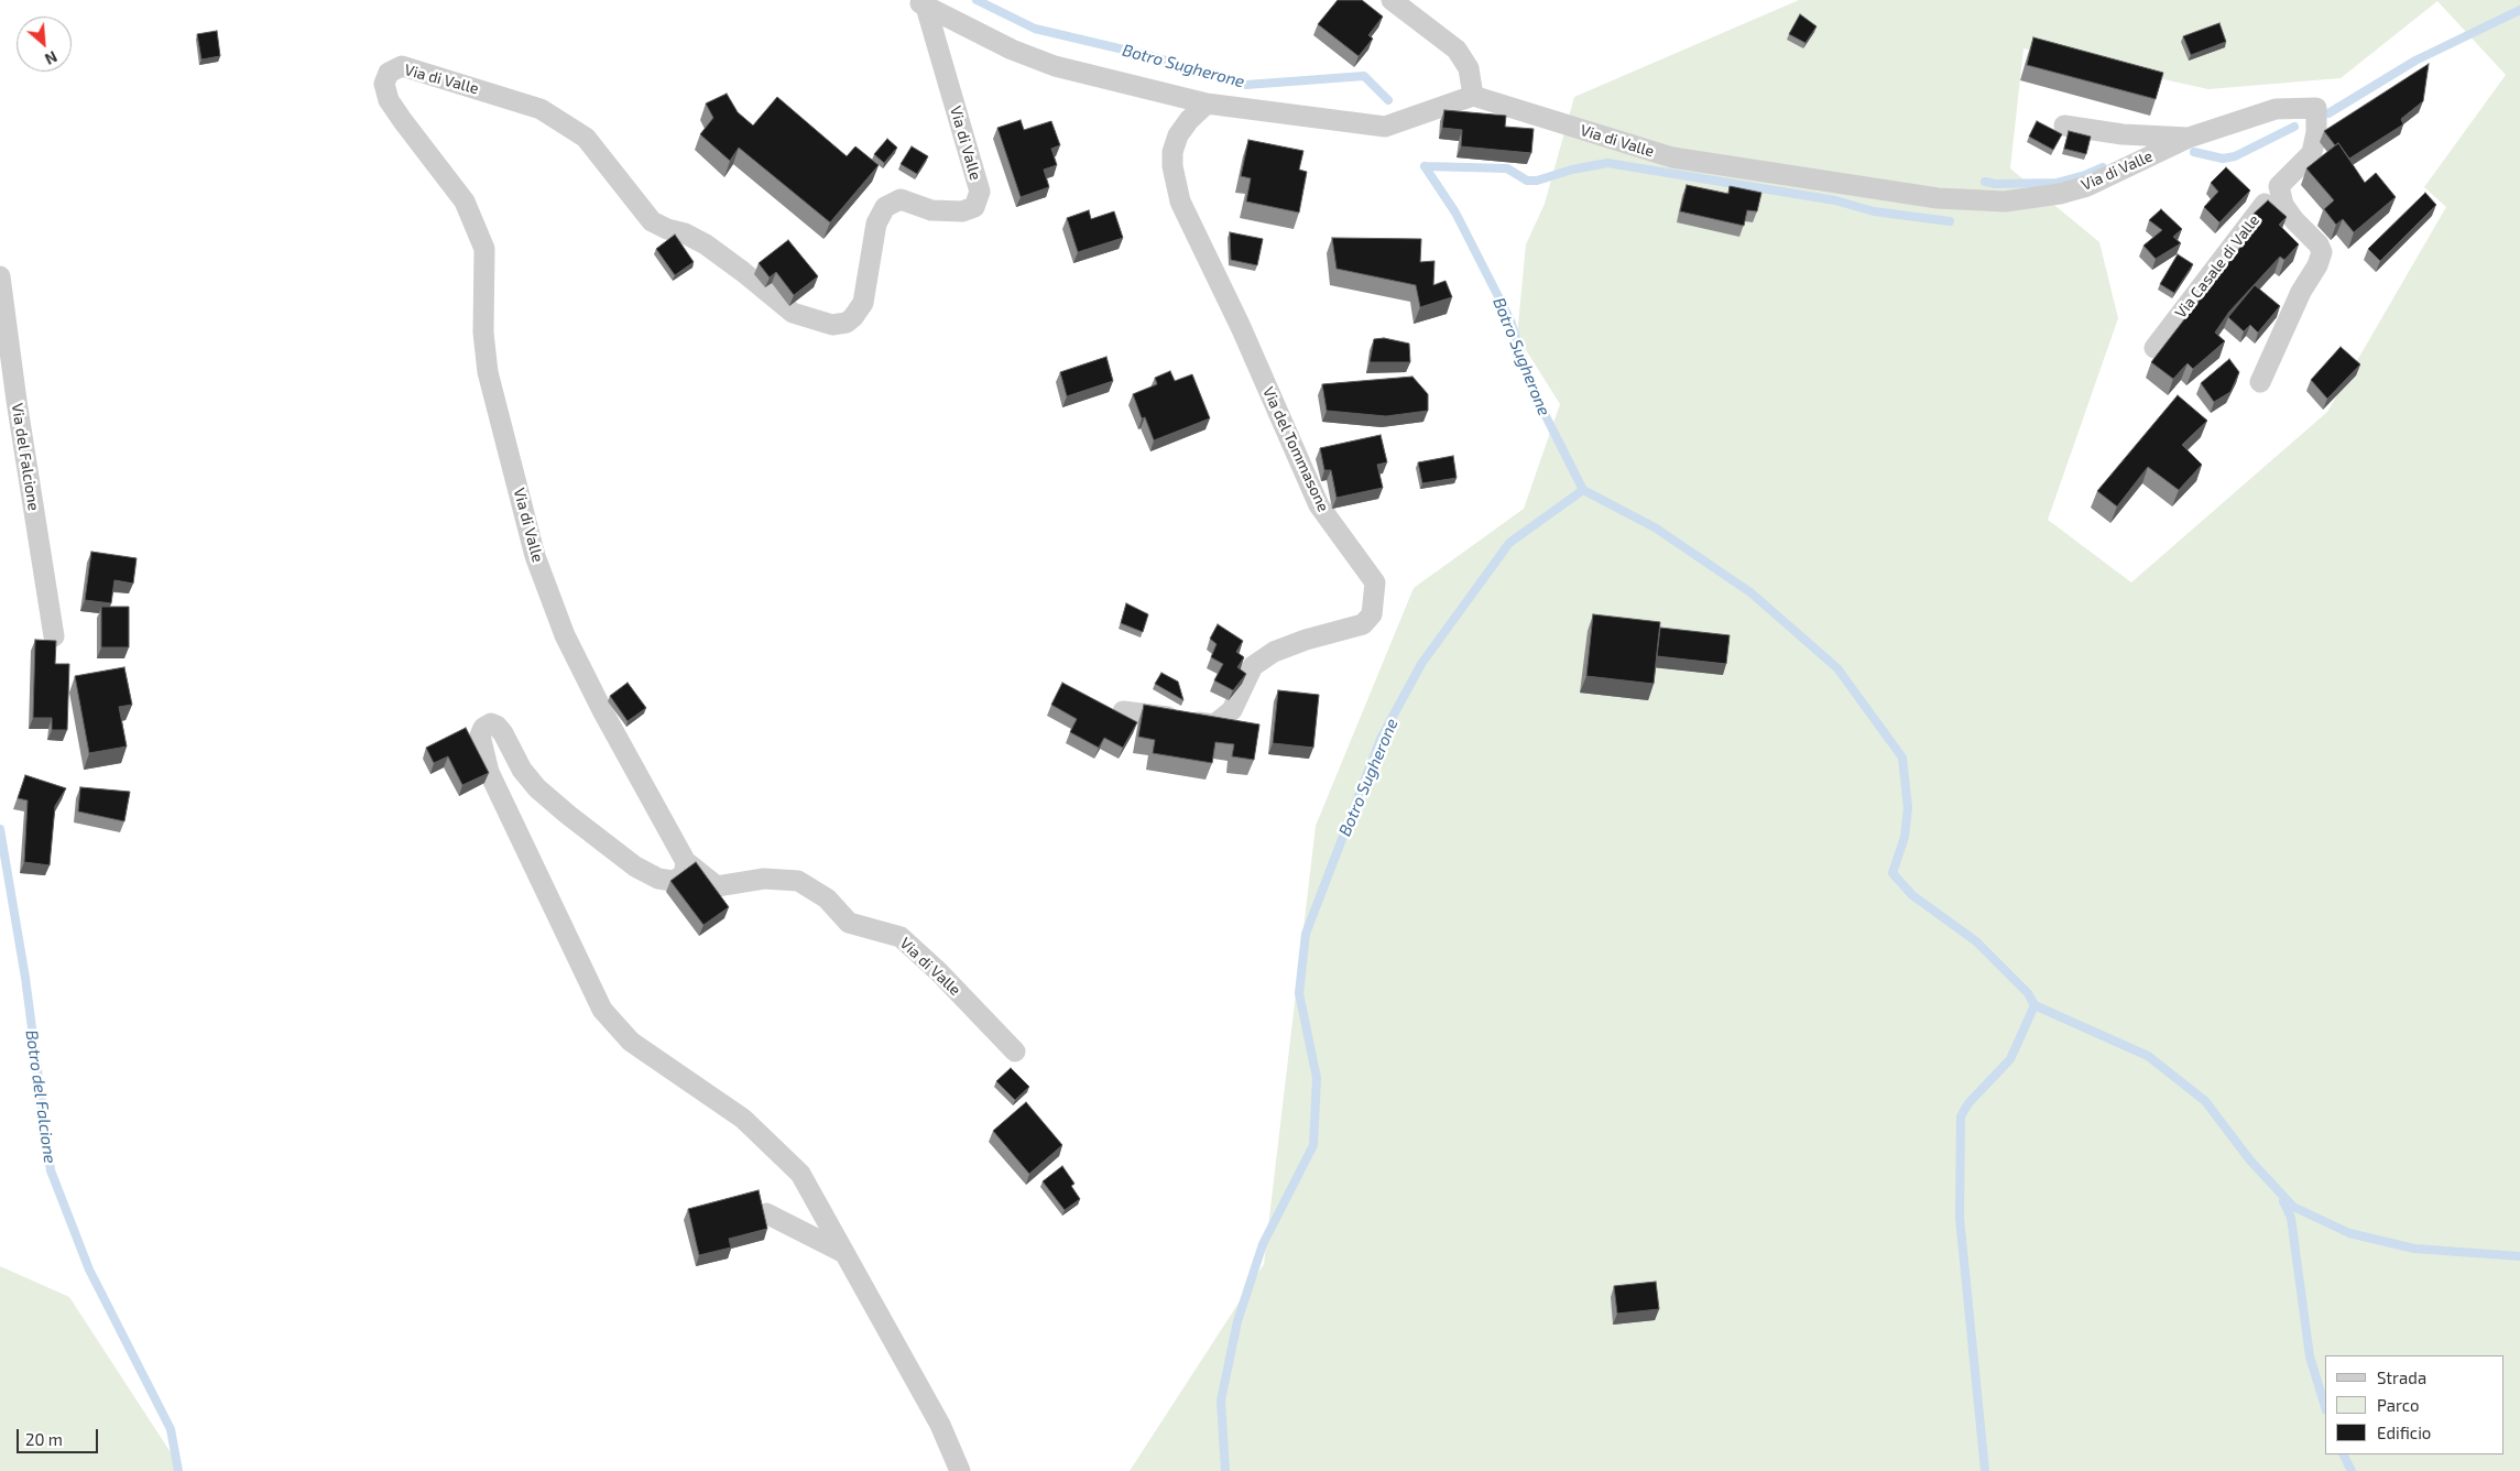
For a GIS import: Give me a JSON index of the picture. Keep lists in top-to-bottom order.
{
  "streets": {
    "street": [
      "Via di Valle",
      "Via Casale di Valle",
      "Via del Tommasone",
      "Via del Falcione"
    ]
  },
  "crossings": [
    ["Via di Valle", "Via Casale di Valle"],
    ["Via di Valle", "Via del Tommasone"]
  ],
  "water": ["Botro Sugherone", "Botro del Falcione"],
  "legend": ["Strada", "Parco", "Edificio"],
  "scale_bar": "20 m",
  "north": "bottom right"
}
